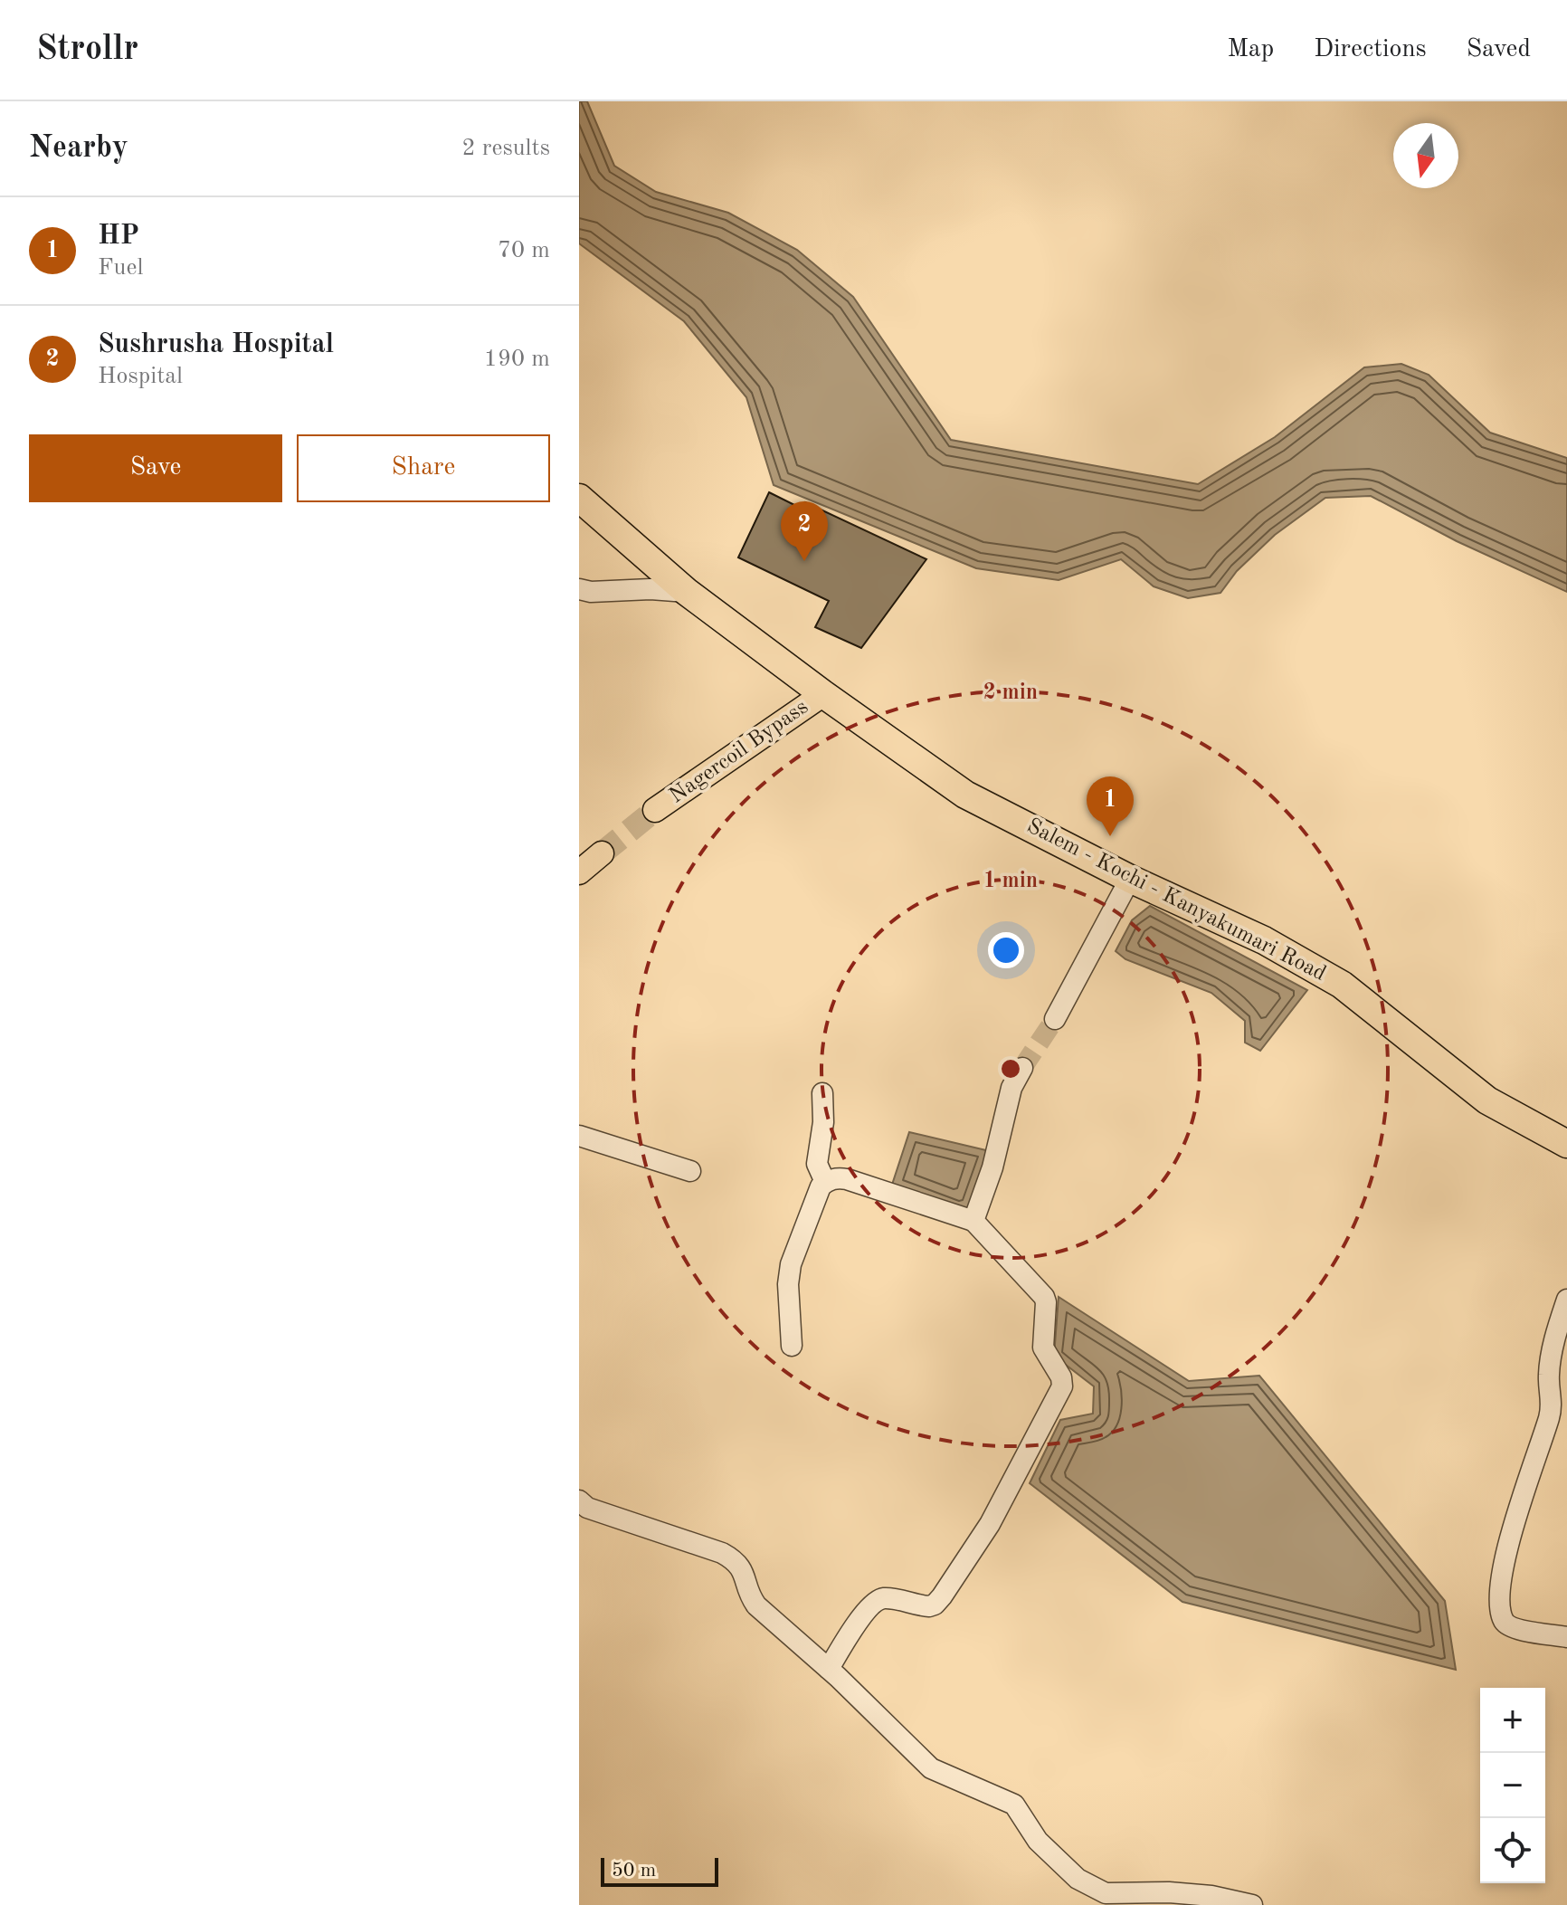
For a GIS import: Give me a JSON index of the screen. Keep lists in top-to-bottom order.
{
  "streets": {
    "highway": ["Salem - Kochi - Kanyakumari Road"],
    "main road": ["Nagercoil Bypass"]
  },
  "crossings": [
    ["Nagercoil Bypass", "Salem - Kochi - Kanyakumari Road"]
  ],
  "scale_bar": "50 m",
  "north": "bottom",
  "page": {
    "header": "Strollr",
    "nav": ["Map", "Directions", "Saved"],
    "heading": ["Nearby", "2 results"],
    "list": [
      {
        "mark": "1",
        "name": "HP",
        "note": "Fuel",
        "value": "70 m"
      },
      {
        "mark": "2",
        "name": "Sushrusha Hospital",
        "note": "Hospital",
        "value": "190 m"
      }
    ],
    "buttons": ["Save", "Share"],
    "pins": ["2", "1"],
    "map_buttons": ["+", "−"],
    "scale": "50 m"
  },
  "rings": ["2 min", "1 min"]
}
